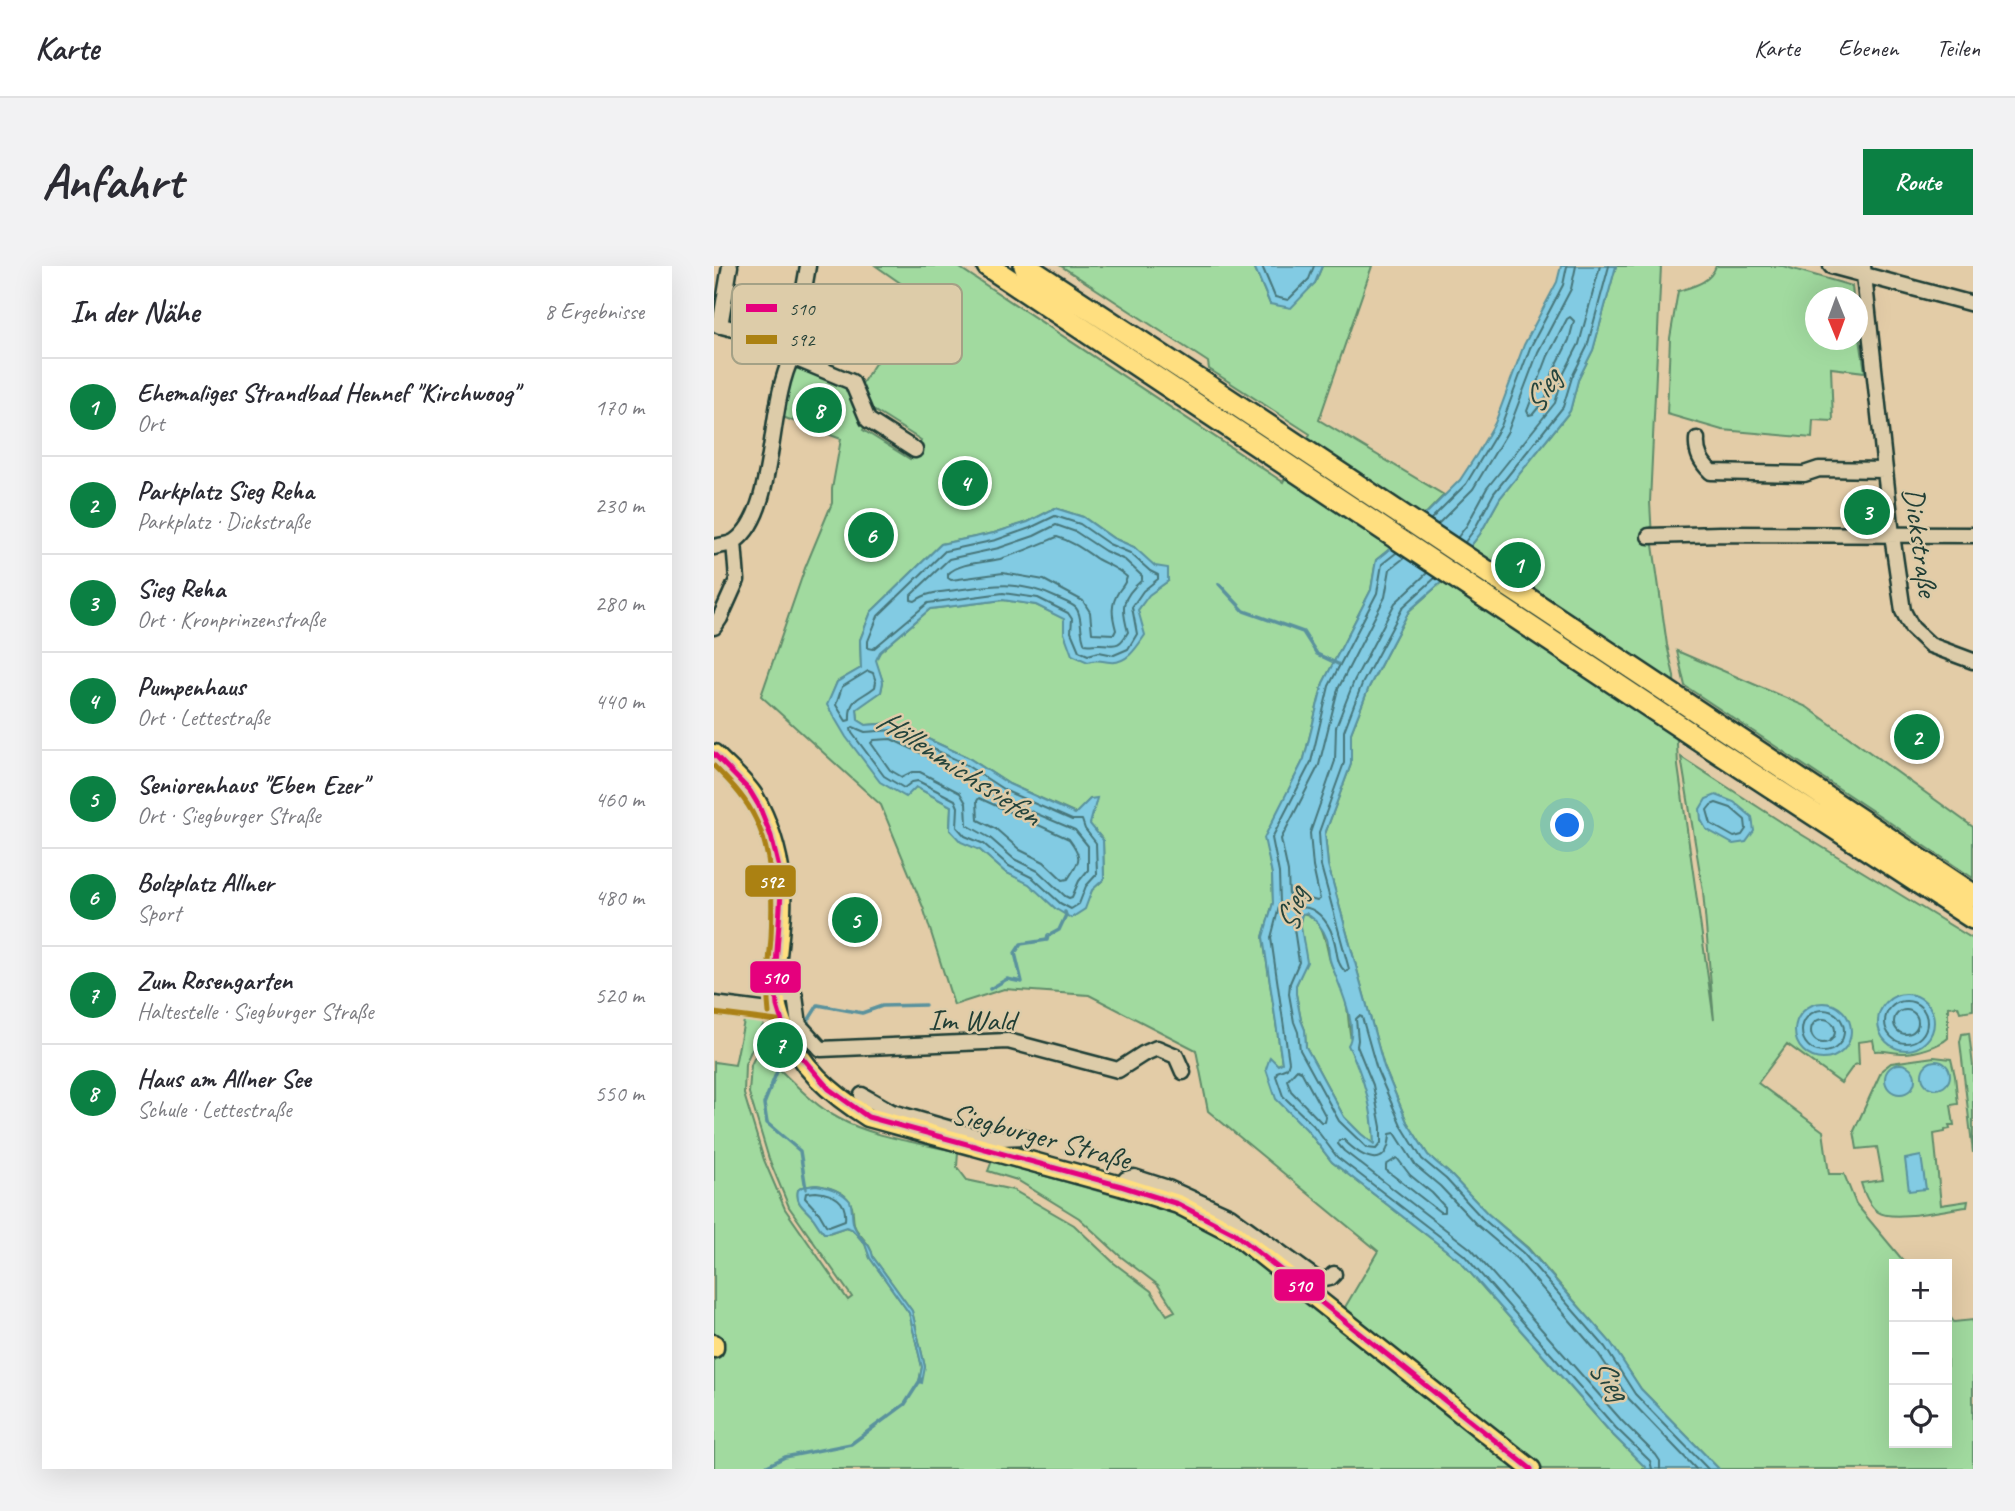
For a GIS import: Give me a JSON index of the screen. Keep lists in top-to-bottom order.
{
  "streets": {
    "main road": ["Siegburger Straße"],
    "street": ["Dickstraße", "Im Wald"]
  },
  "crossings": [
    ["Im Wald", "Siegburger Straße"]
  ],
  "water": ["Sieg", "Höllenmichssiefen"],
  "lines": ["transit line 510", "transit line 592"],
  "legend": ["510", "592"],
  "north": "bottom",
  "page": {
    "header": "Karte",
    "nav": ["Karte", "Ebenen", "Teilen"],
    "buttons": "Route",
    "title": "Anfahrt",
    "heading": ["In der Nähe", "8 Ergebnisse"],
    "list": [
      {
        "mark": "1",
        "name": "Ehemaliges Strandbad Hennef \"Kirchwoog\"",
        "note": "Ort",
        "value": "170 m"
      },
      {
        "mark": "2",
        "name": "Parkplatz Sieg Reha",
        "note": "Parkplatz · Dickstraße",
        "value": "230 m"
      },
      {
        "mark": "3",
        "name": "Sieg Reha",
        "note": "Ort · Kronprinzenstraße",
        "value": "280 m"
      },
      {
        "mark": "4",
        "name": "Pumpenhaus",
        "note": "Ort · Lettestraße",
        "value": "440 m"
      },
      {
        "mark": "5",
        "name": "Seniorenhaus \"Eben Ezer\"",
        "note": "Ort · Siegburger Straße",
        "value": "460 m"
      },
      {
        "mark": "6",
        "name": "Bolzplatz Allner",
        "note": "Sport",
        "value": "480 m"
      },
      {
        "mark": "7",
        "name": "Zum Rosengarten",
        "note": "Haltestelle · Siegburger Straße",
        "value": "520 m"
      },
      {
        "mark": "8",
        "name": "Haus am Allner See",
        "note": "Schule · Lettestraße",
        "value": "550 m"
      }
    ],
    "pins": [
      "8",
      "4",
      "3",
      "6",
      "1",
      "2",
      "5",
      "7"
    ],
    "map_buttons": ["+", "−"]
  }
}
